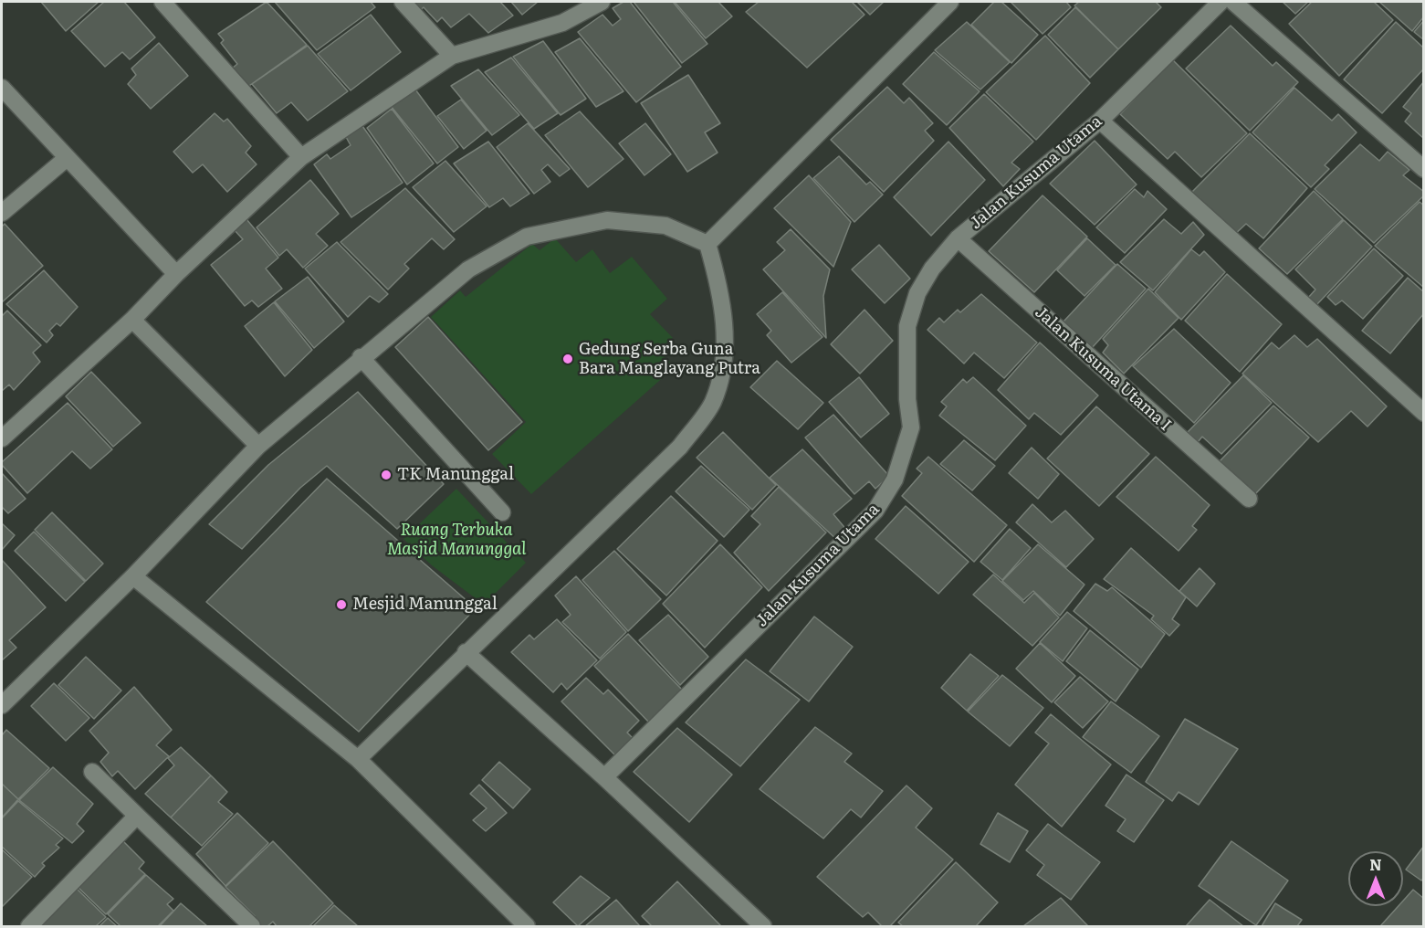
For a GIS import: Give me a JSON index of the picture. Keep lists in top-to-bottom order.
{
  "streets": {
    "street": ["Jalan Kusuma Utama", "Jalan Kusuma Utama I"]
  },
  "crossings": [
    ["Jalan Kusuma Utama", "Jalan Kusuma Utama I"]
  ],
  "parks": ["Ruang Terbuka Masjid Manunggal"],
  "places": ["Gedung Serba Guna Bara Manglayang Putra", "TK Manunggal", "Mesjid Manunggal"],
  "north": "top"
}
